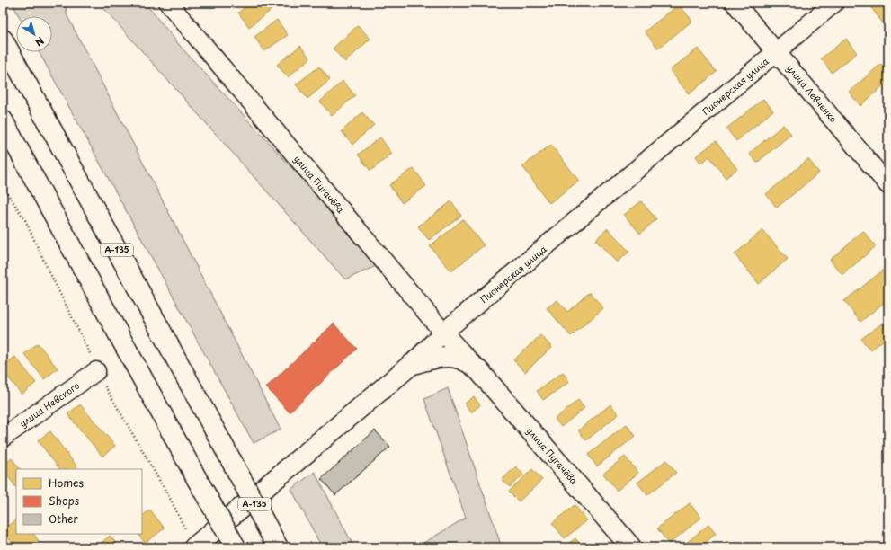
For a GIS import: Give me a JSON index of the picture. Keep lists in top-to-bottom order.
{
  "streets": {
    "main road": ["Пионерская улица", "улица Пугачёва", "А-135"],
    "street": ["улица Левченко", "улица Невского"]
  },
  "crossings": [
    ["Пионерская улица", "улица Левченко"],
    ["Пионерская улица", "улица Пугачёва"]
  ],
  "legend": ["Homes", "Shops", "Other"],
  "north": "bottom right"
}
